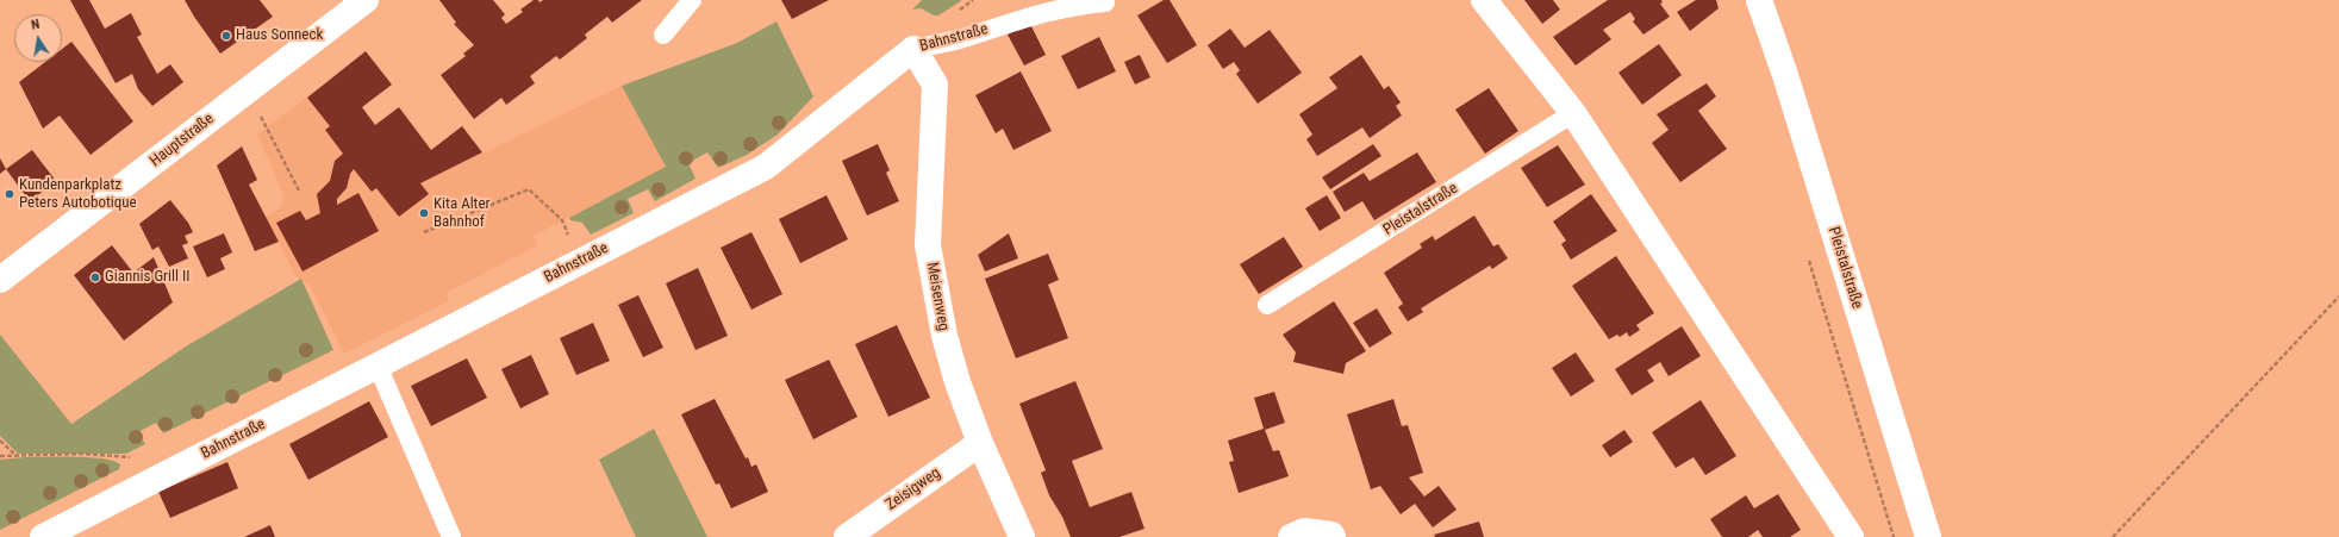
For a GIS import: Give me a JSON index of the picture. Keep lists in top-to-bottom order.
{
  "streets": {
    "street": [
      "Bahnstraße",
      "Hauptstraße",
      "Pleistalstraße",
      "Meisenweg",
      "Zeisigweg"
    ]
  },
  "crossings": [
    ["Bahnstraße", "Meisenweg"],
    ["Meisenweg", "Zeisigweg"]
  ],
  "places": [
    "Haus Sonneck",
    "Kundenparkplatz Peters Autobotique",
    "Kita Alter Bahnhof",
    "Giannis Grill II"
  ],
  "north": "top"
}
